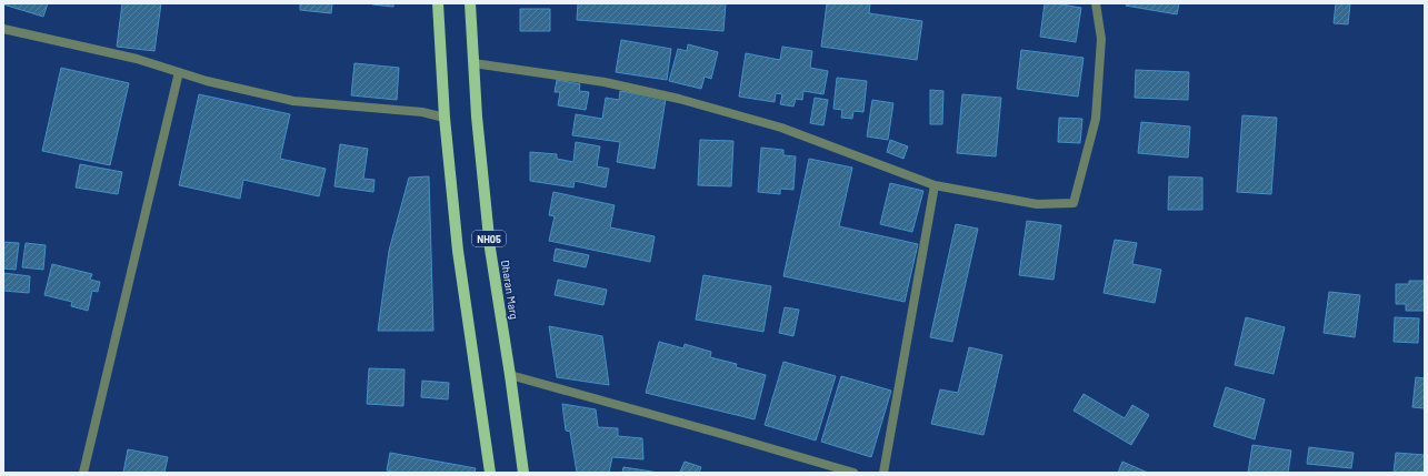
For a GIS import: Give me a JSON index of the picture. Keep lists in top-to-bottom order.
{
  "streets": {
    "main road": ["NH05", "Dharan Marg"]
  }
}
